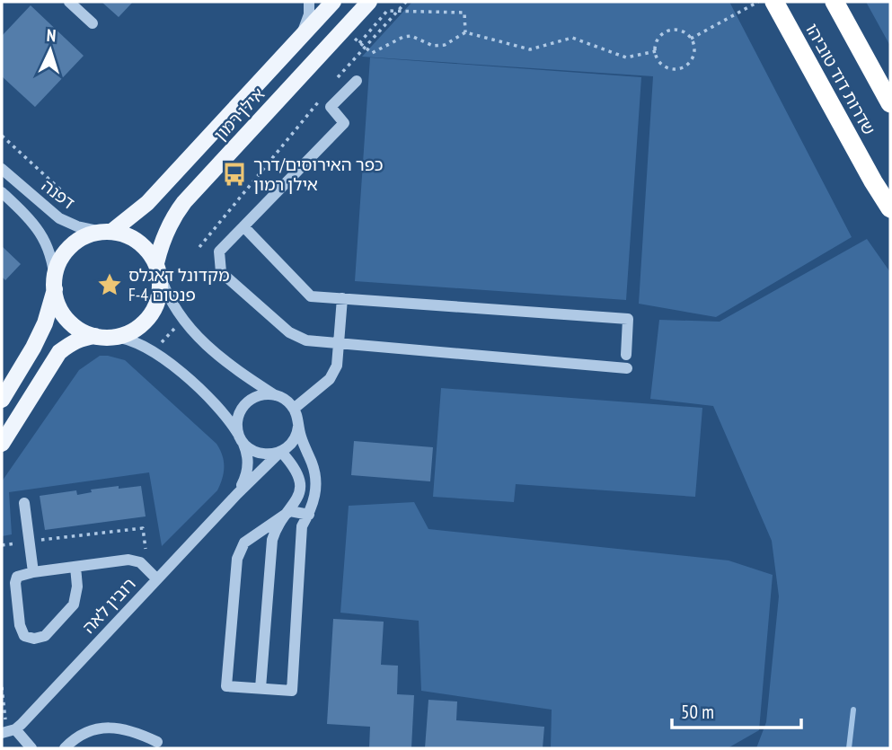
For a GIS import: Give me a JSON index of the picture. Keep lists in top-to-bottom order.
{
  "streets": {
    "highway": ["שדרות דוד טוביהו"],
    "main road": ["אילן רמון"],
    "street": ["דפנה", "רובין לאה"]
  },
  "crossings": [
    ["אילן רמון", "דפנה"]
  ],
  "places": {
    "bus stop": ["כפר האירוסים/דרך אילן רמון"],
    "place": ["מקדונל דאגלס F-4 פנטום"]
  },
  "scale_bar": "50 m",
  "north": "top"
}
